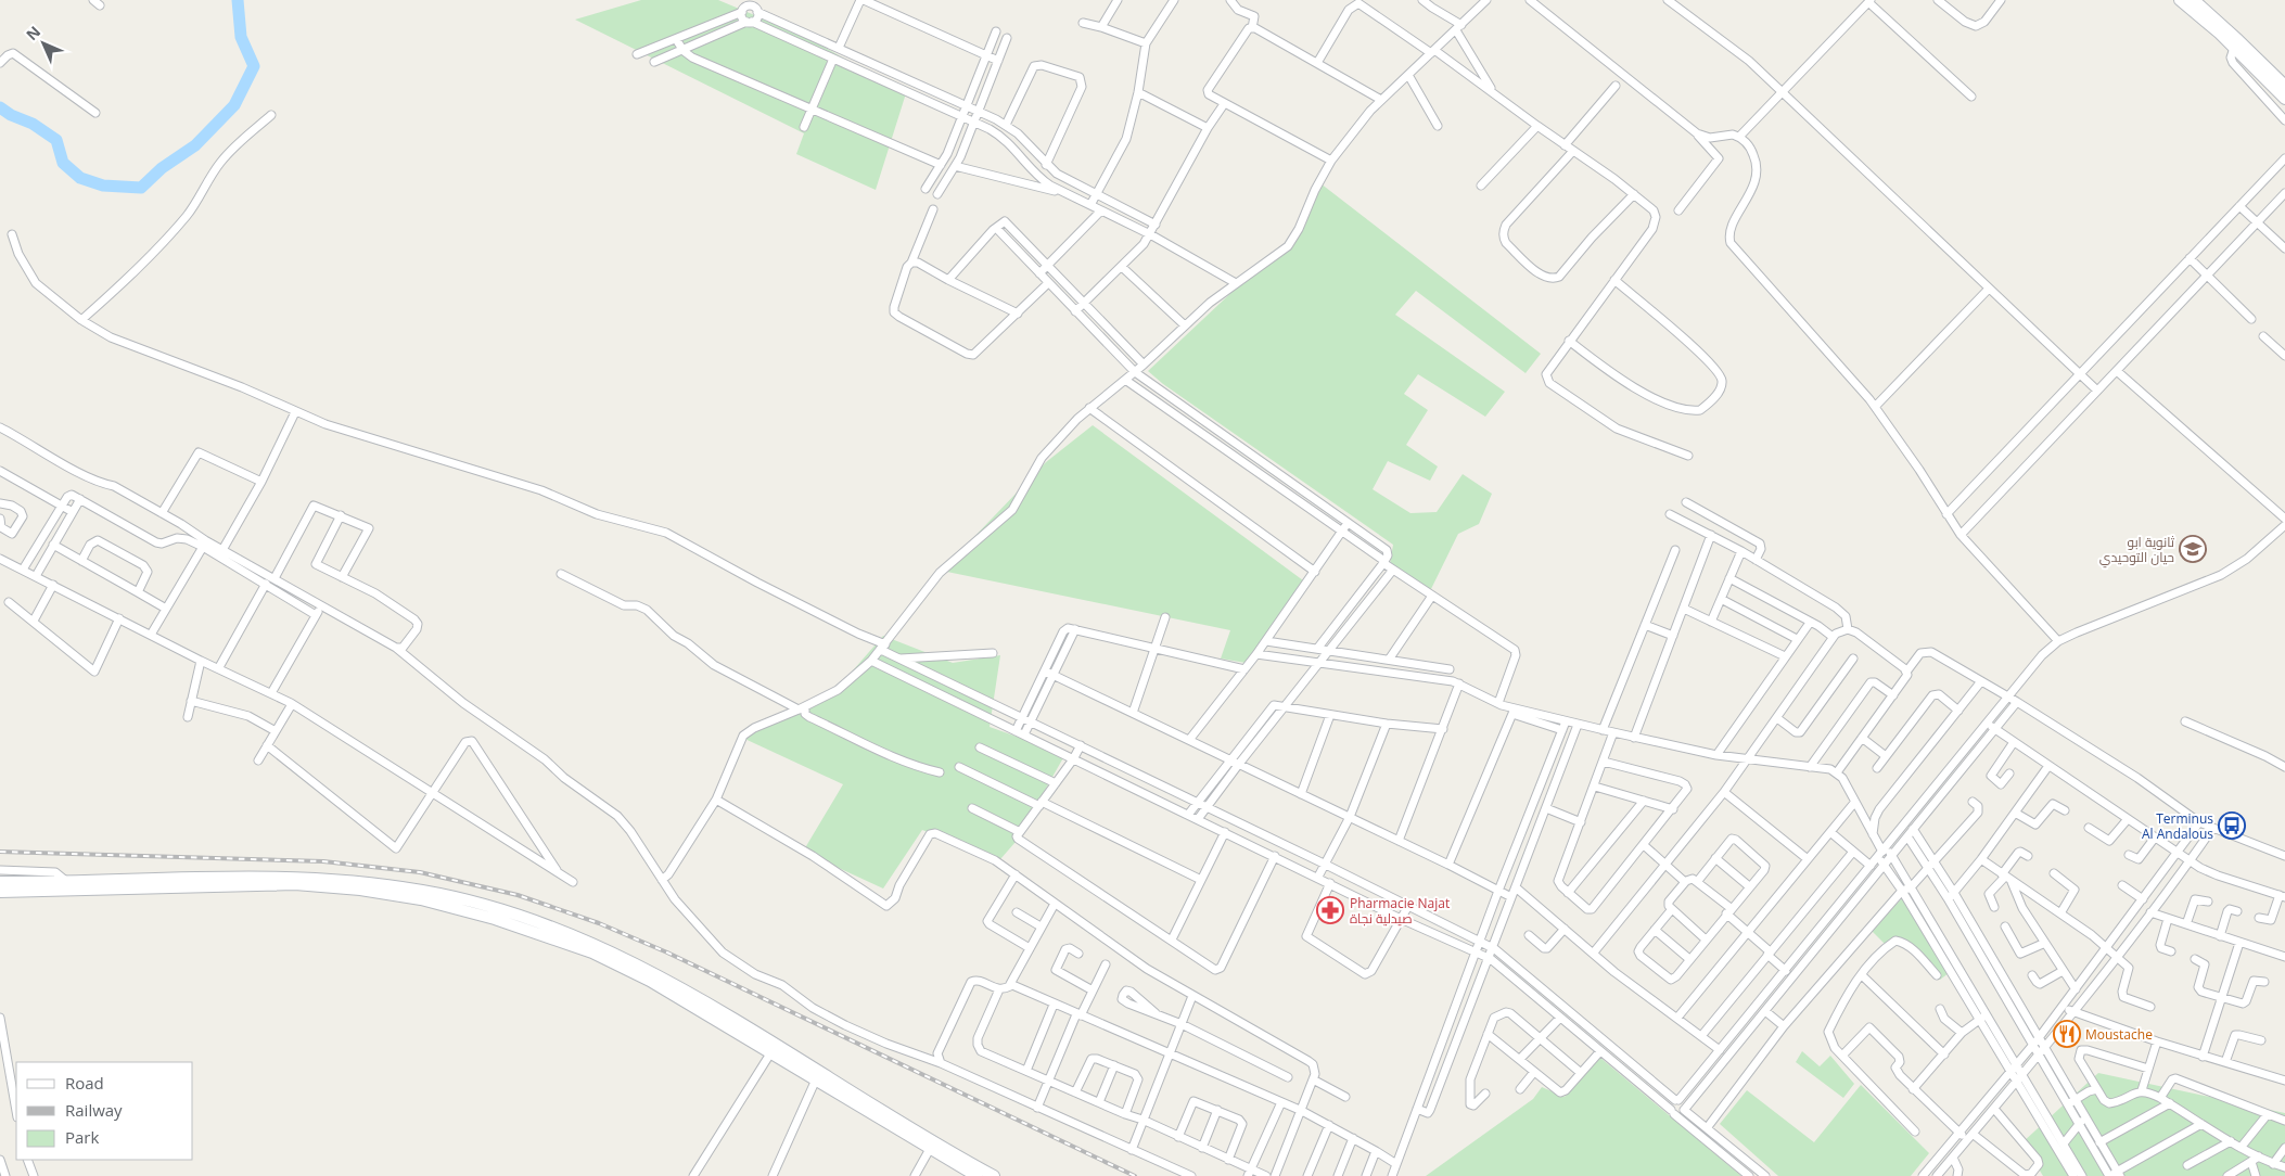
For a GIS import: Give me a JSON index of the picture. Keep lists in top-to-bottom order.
{
  "places": {
    "school or university": ["ثانوية ابو حيان التوحيدي"],
    "bus stop": ["Terminus Al Andalous"],
    "pharmacy": ["Pharmacie Najat صيدلية نجاة"],
    "restaurant": ["Moustache"]
  },
  "legend": ["Road", "Railway", "Park"],
  "north": "top left"
}
